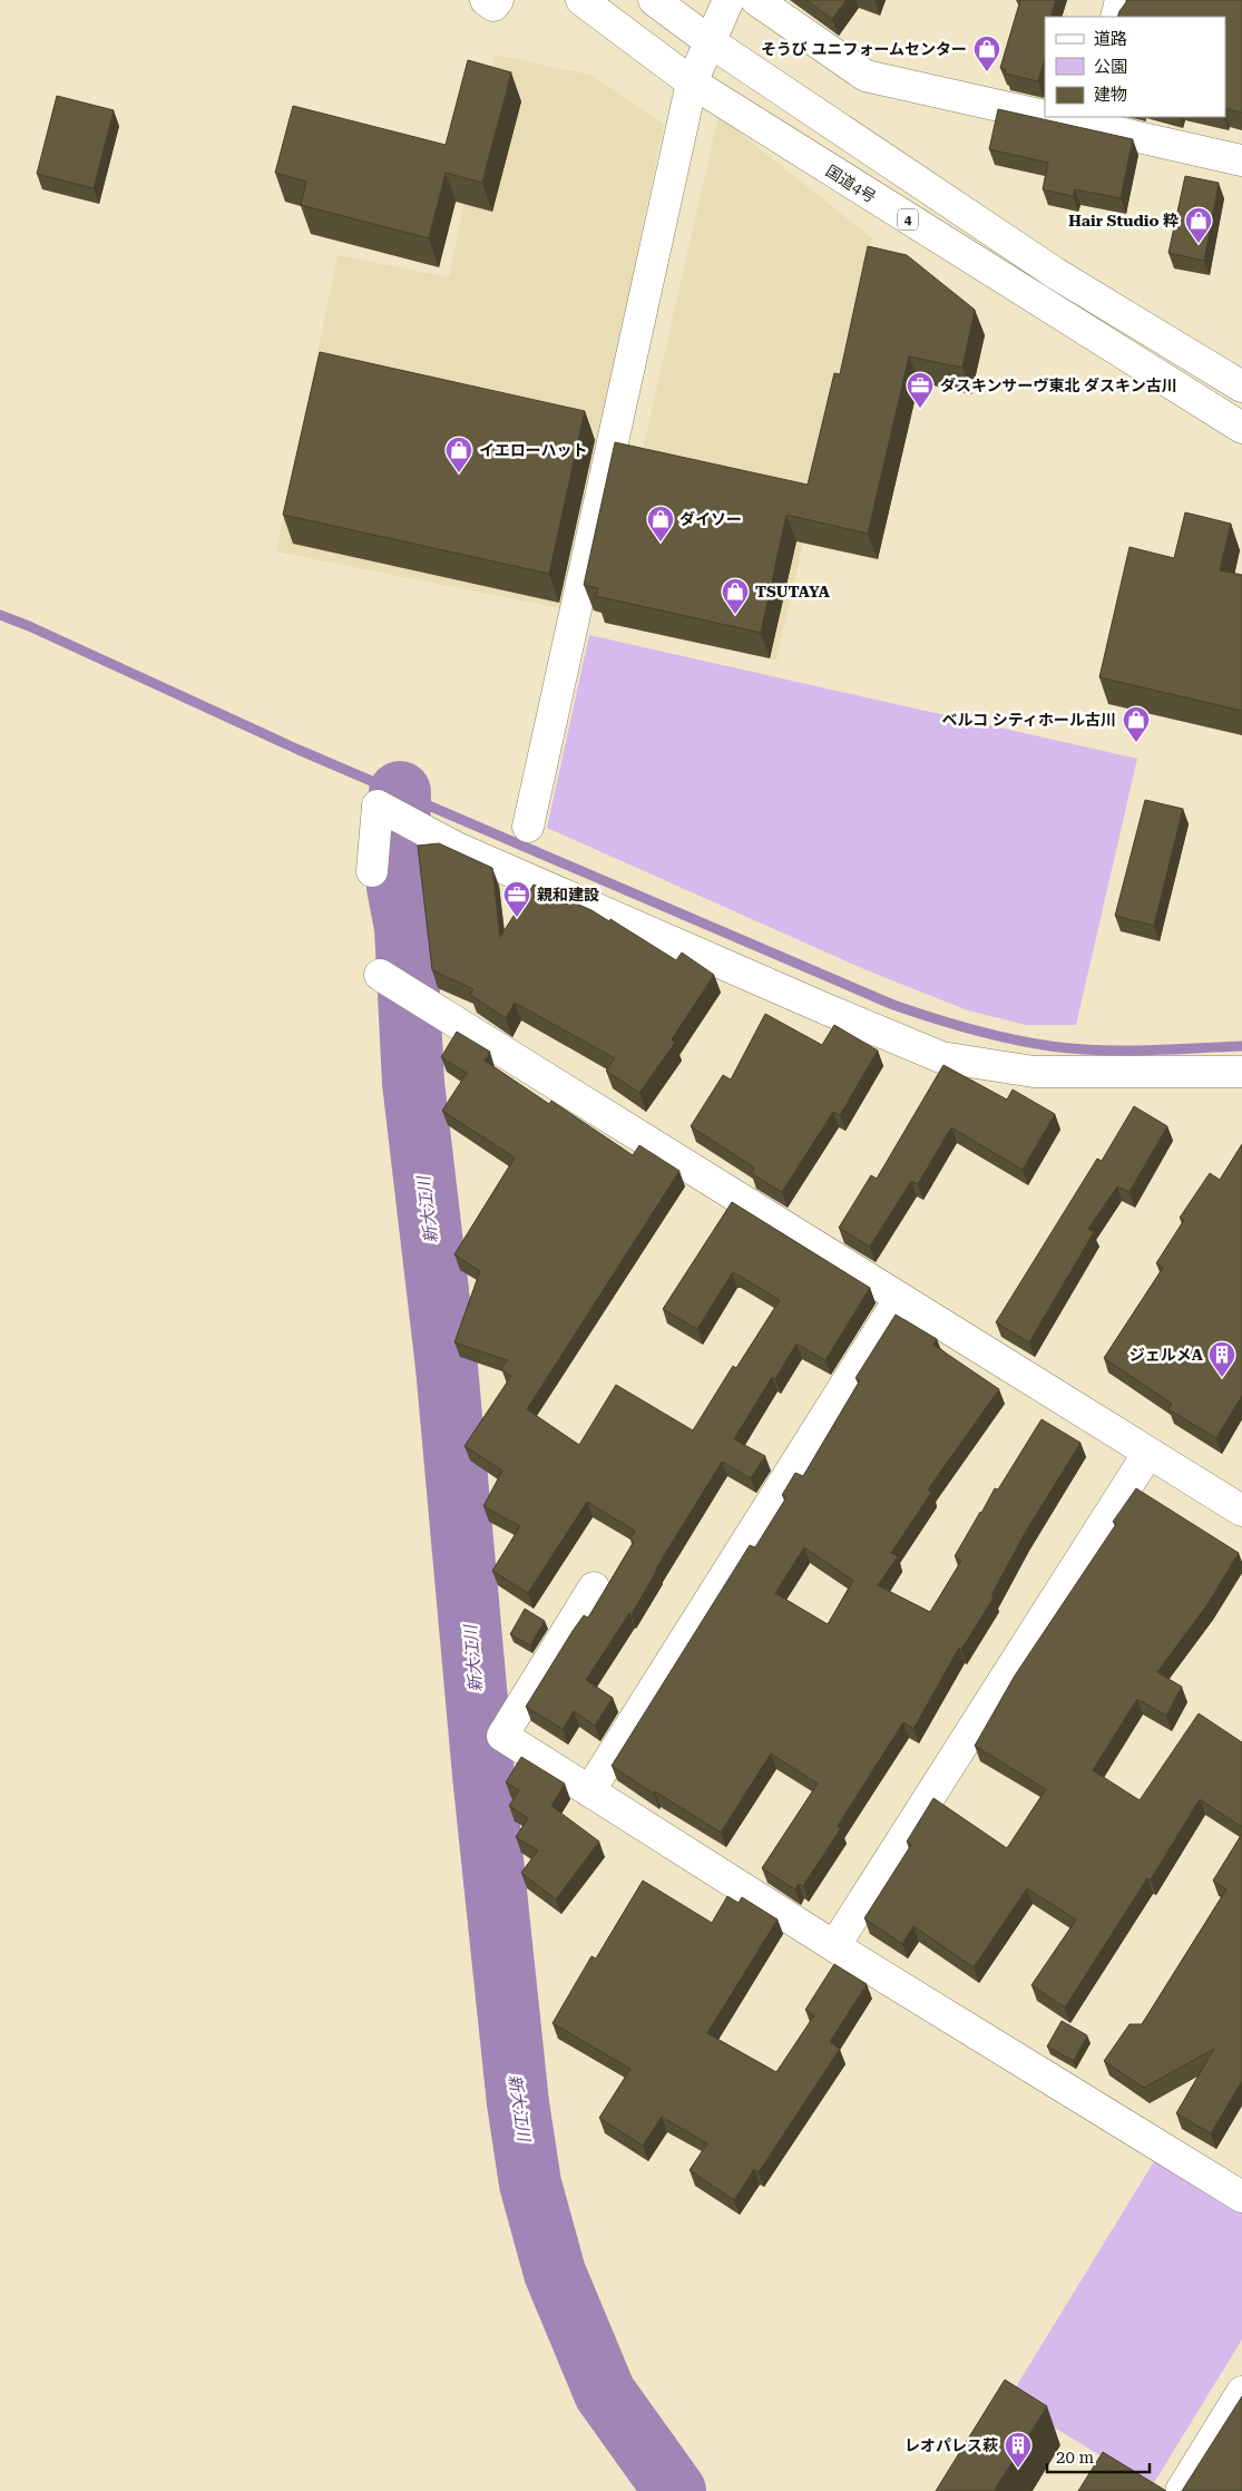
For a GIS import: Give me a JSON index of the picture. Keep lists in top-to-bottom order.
{
  "streets": {
    "main road": ["国道4号", "4"]
  },
  "water": ["新大江川"],
  "places": {
    "shop": [
      "そうび ユニフォームセンター",
      "Hair Studio 粋",
      "イエローハット",
      "ダイソー",
      "TSUTAYA",
      "ベルコ シティホール古川"
    ],
    "office": ["ダスキンサーヴ東北 ダスキン古川", "親和建設"],
    "building": ["ジェルメA", "レオパレス萩"]
  },
  "legend": ["道路", "公園", "建物"],
  "scale_bar": "20 m"
}
